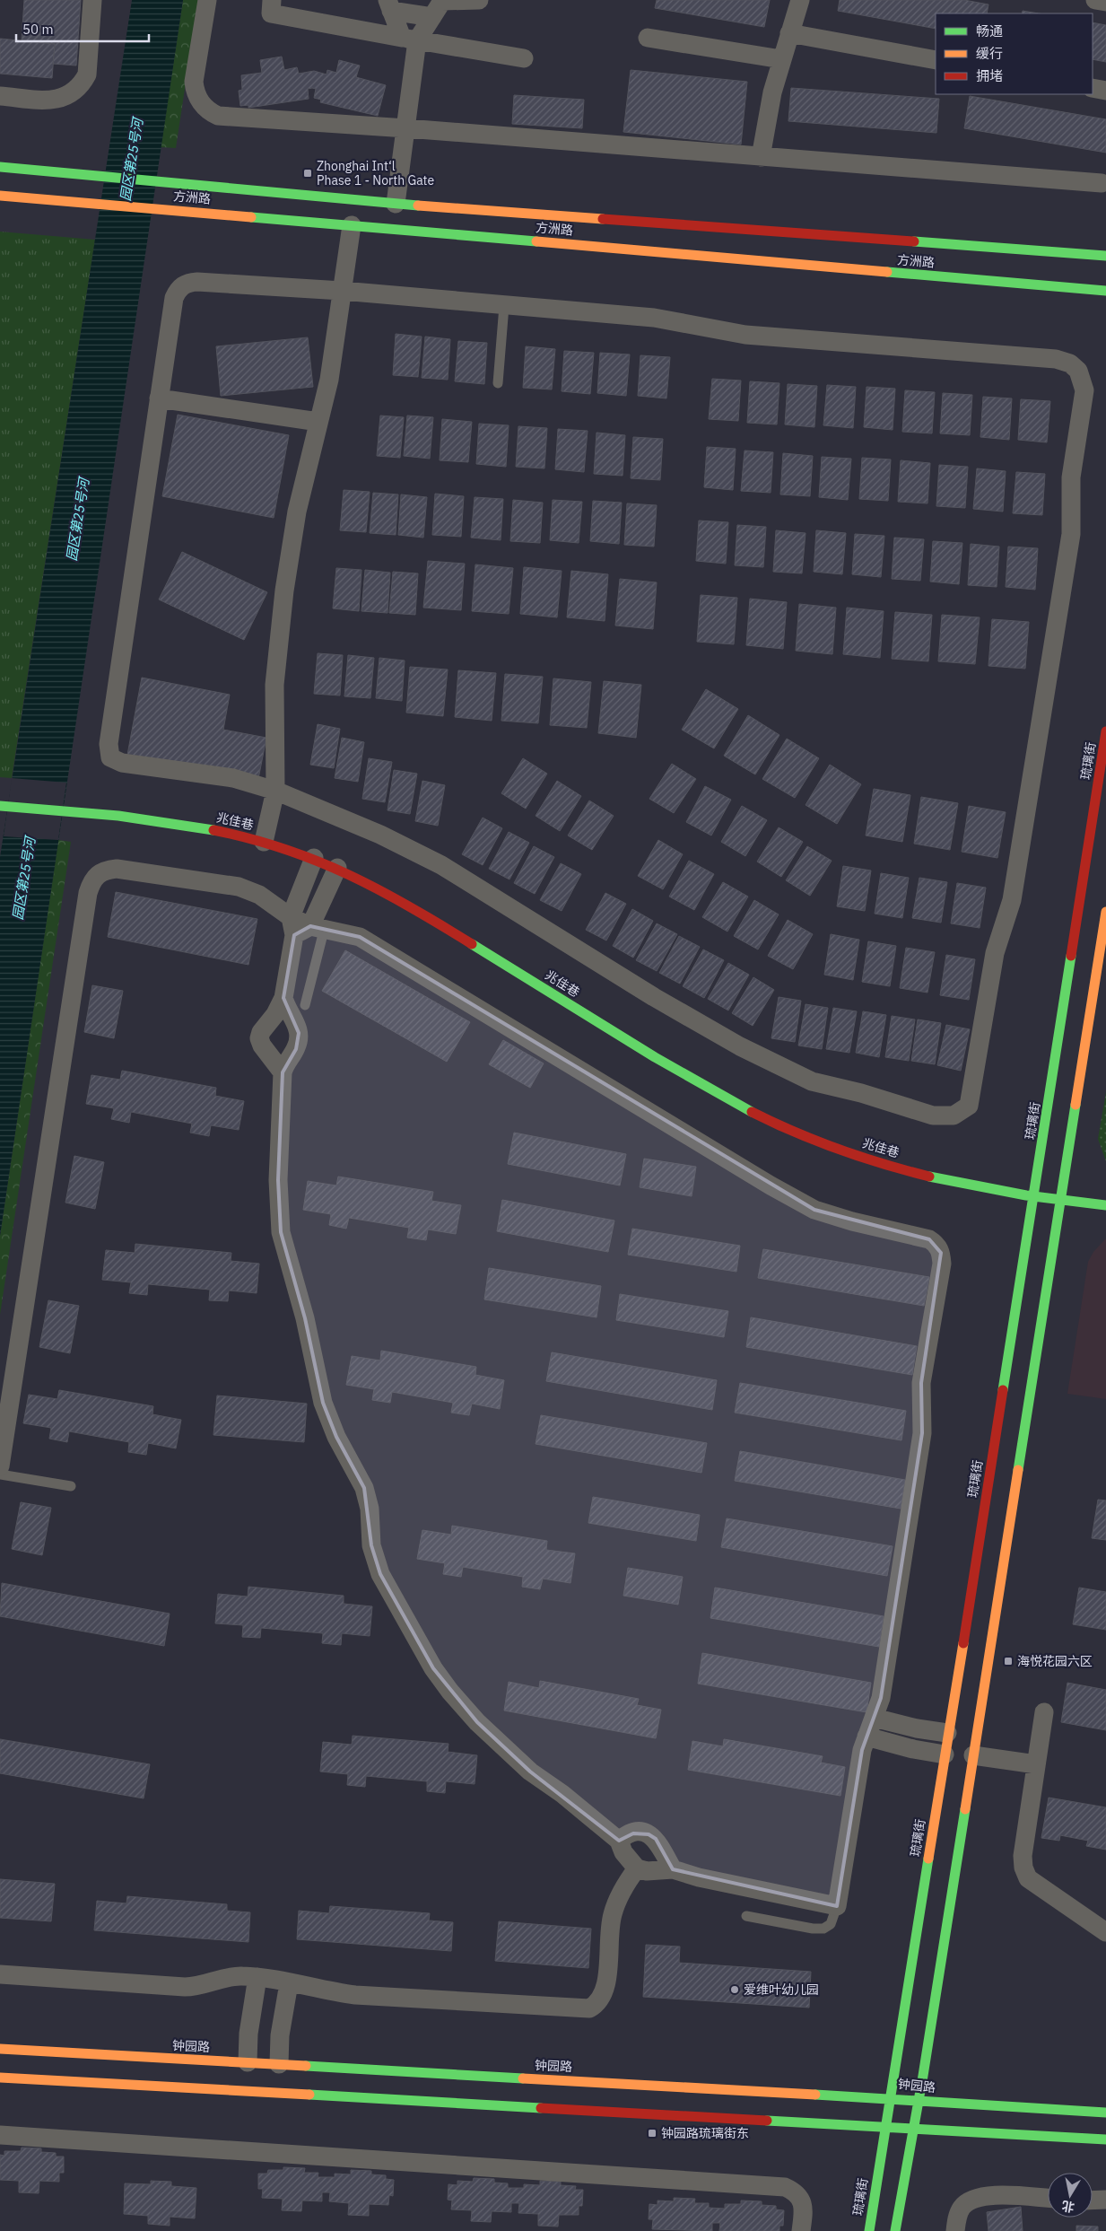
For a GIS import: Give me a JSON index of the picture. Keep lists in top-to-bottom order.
{
  "streets": {
    "main road": [
      "方洲路",
      "琉璃街",
      "兆佳巷",
      "钟园路"
    ]
  },
  "crossings": [
    ["琉璃街", "兆佳巷"],
    ["琉璃街", "钟园路"]
  ],
  "water": ["园区第25号河"],
  "places": {
    "transit": ["Zhonghai Int‘l Phase 1 - North Gate", "海悦花园六区", "钟园路琉璃街东"],
    "other": ["爱维叶幼儿园"]
  },
  "legend": ["畅通", "缓行", "拥堵"],
  "scale_bar": "50 m",
  "north": "bottom"
}
